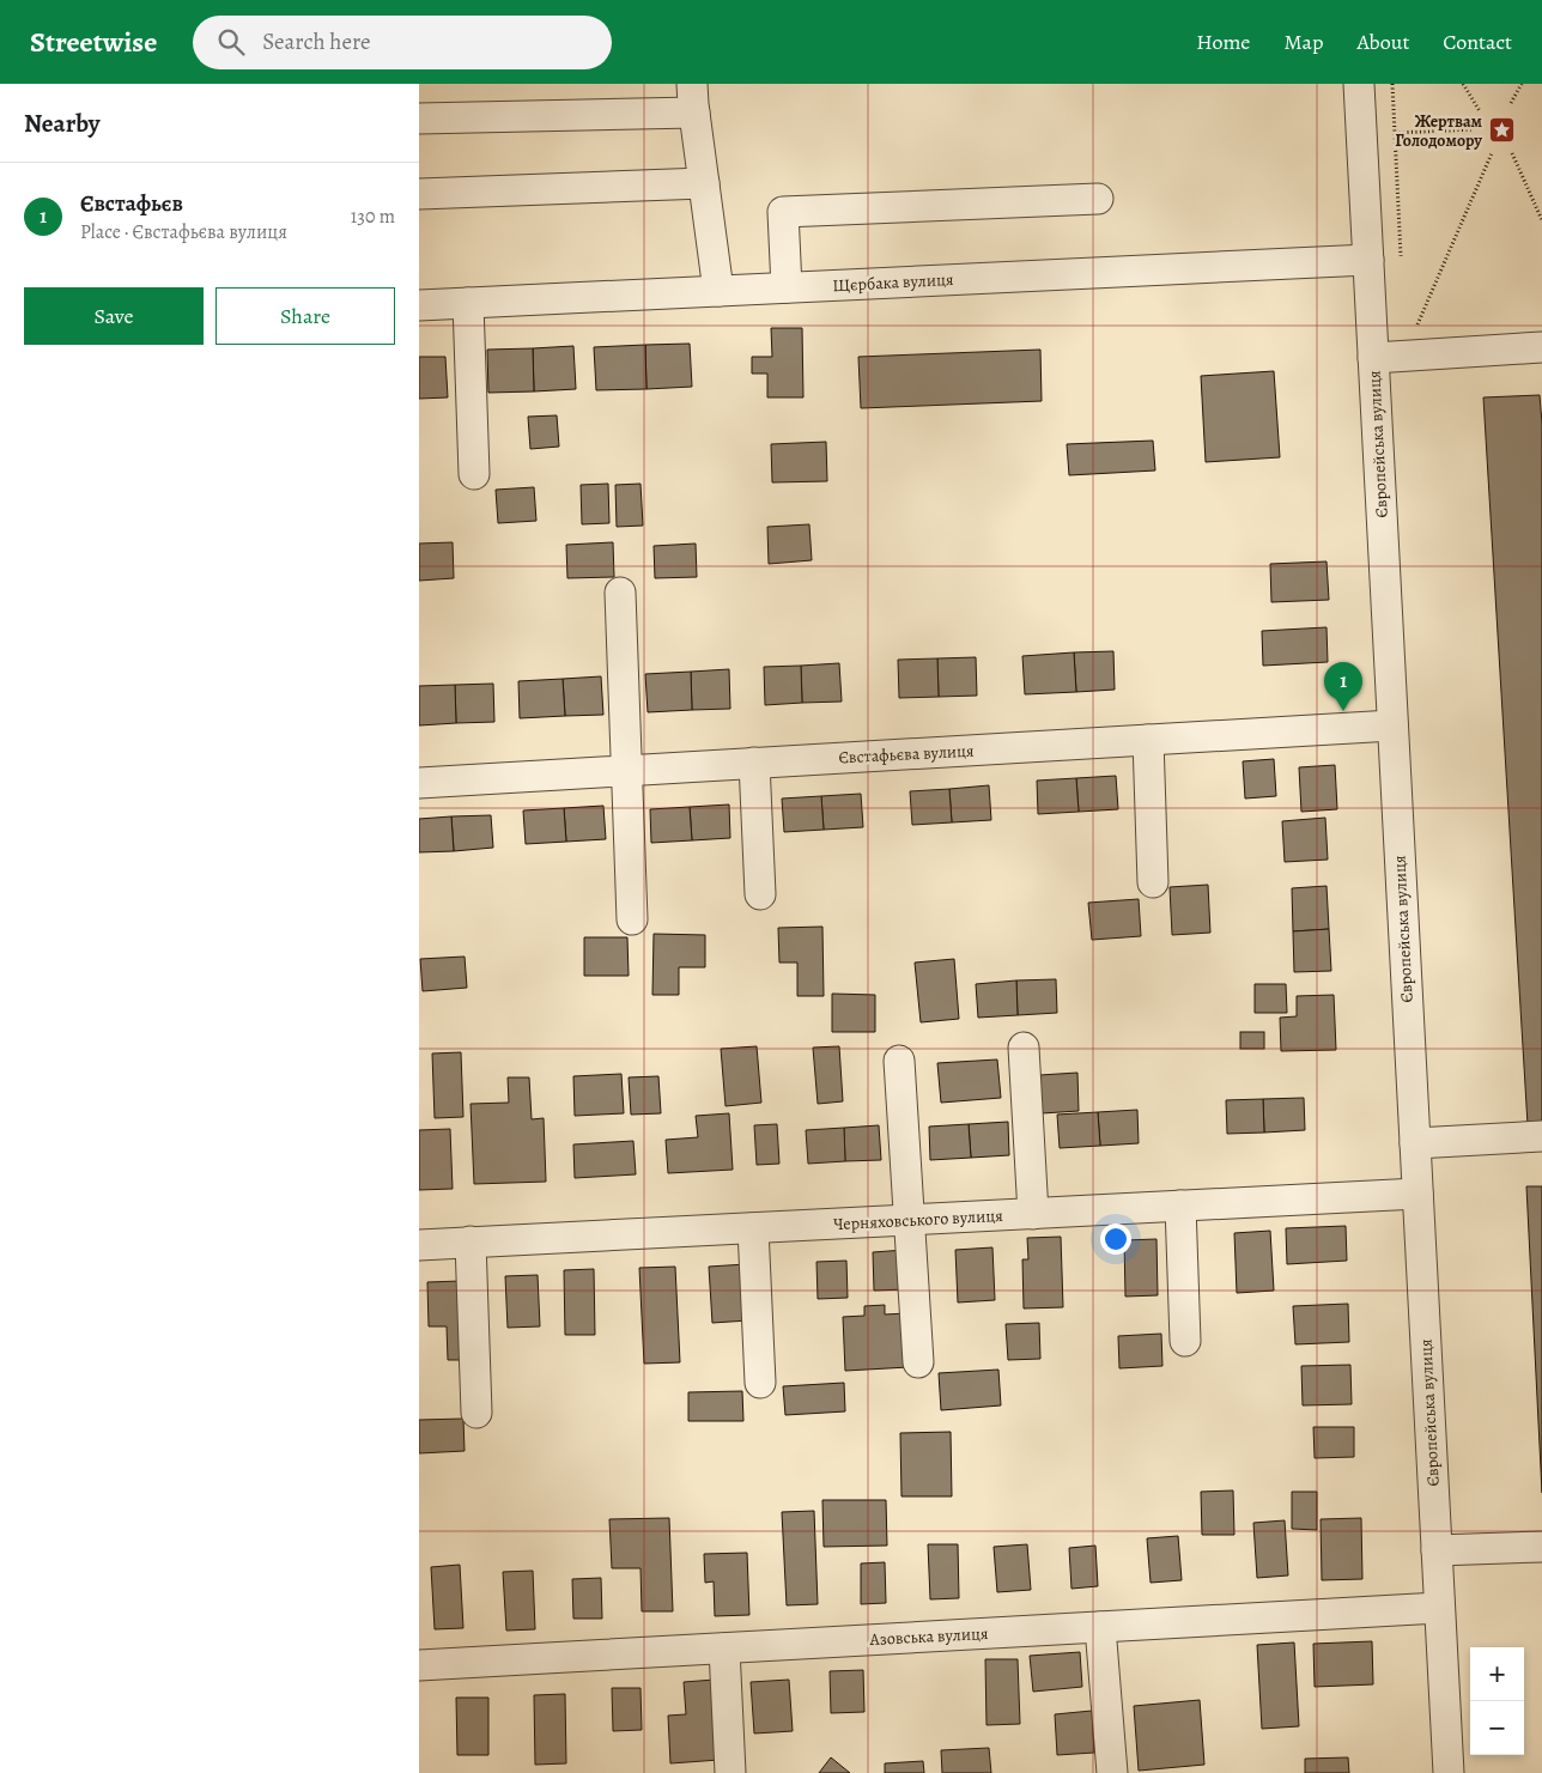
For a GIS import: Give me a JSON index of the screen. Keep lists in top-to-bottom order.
{
  "streets": {
    "street": [
      "Щєрбака вулиця",
      "Європейська вулиця",
      "Євстафьєва вулиця",
      "Черняховського вулиця",
      "Азовська вулиця"
    ]
  },
  "crossings": [
    ["Щєрбака вулиця", "Європейська вулиця"],
    ["Європейська вулиця", "Євстафьєва вулиця"],
    ["Європейська вулиця", "Черняховського вулиця"],
    ["Європейська вулиця", "Азовська вулиця"]
  ],
  "places": {
    "place": ["Жертвам Голодомору"]
  },
  "page": {
    "header": "Streetwise",
    "search": "Search here",
    "nav": [
      "Home",
      "Map",
      "About",
      "Contact"
    ],
    "heading": "Nearby",
    "list": [
      {
        "mark": "1",
        "name": "Євстафьєв",
        "note": "Place · Євстафьєва вулиця",
        "value": "130 m"
      }
    ],
    "buttons": ["Save", "Share"],
    "pins": "1",
    "map_buttons": ["+", "−"]
  }
}
